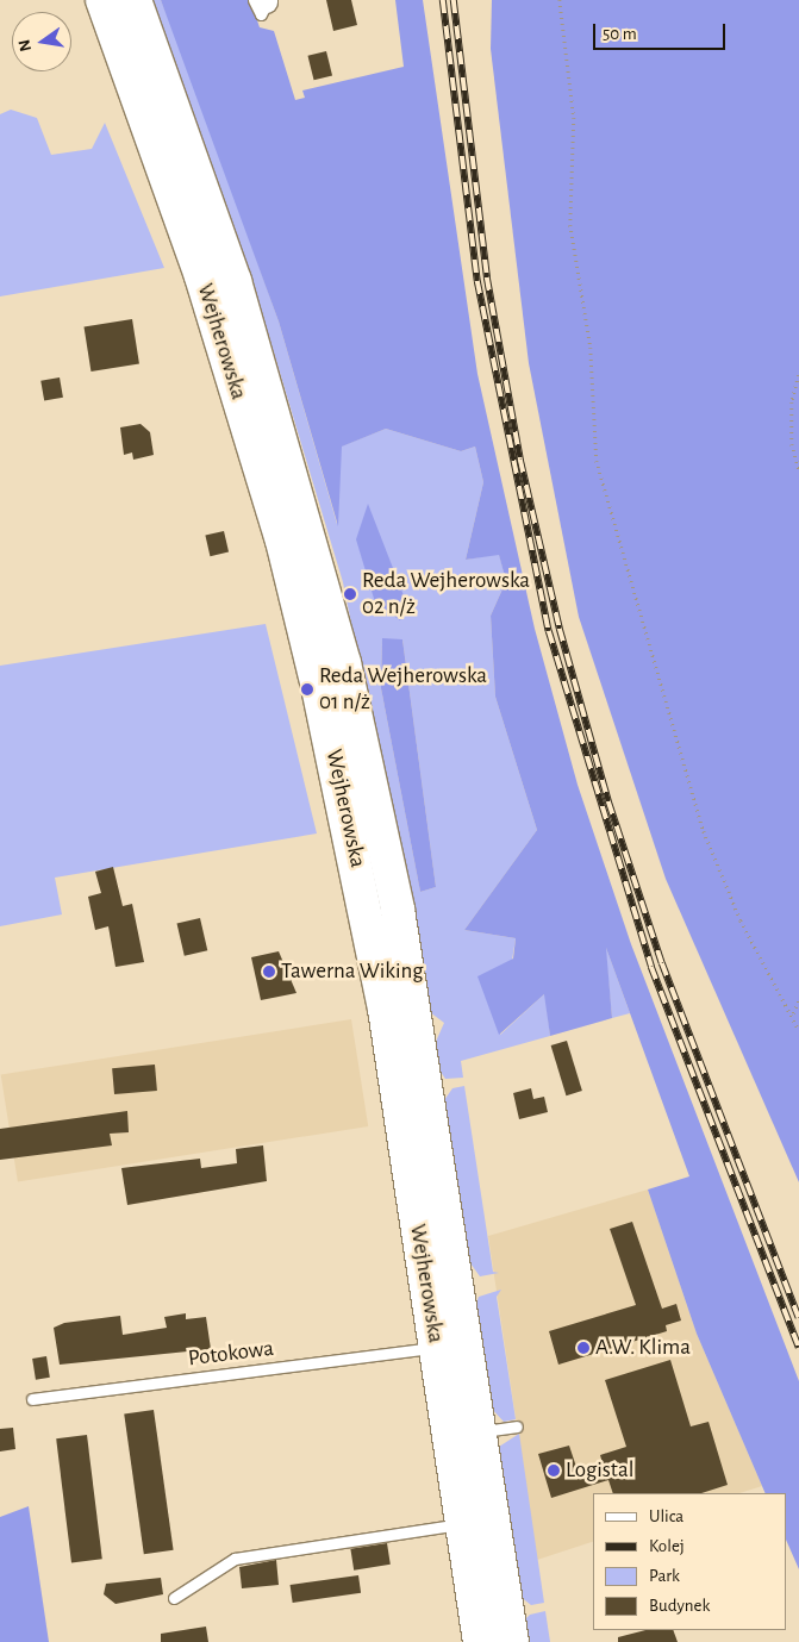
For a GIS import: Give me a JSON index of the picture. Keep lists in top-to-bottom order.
{
  "streets": {
    "main road": ["Wejherowska"],
    "lane": ["Potokowa"]
  },
  "crossings": [
    ["Wejherowska", "Potokowa"]
  ],
  "places": [
    "Reda Wejherowska 02 n/ż",
    "Reda Wejherowska 01 n/ż",
    "Tawerna Wiking",
    "A.W. Klima",
    "Logistal"
  ],
  "legend": [
    "Ulica",
    "Kolej",
    "Park",
    "Budynek"
  ],
  "scale_bar": "50 m",
  "north": "left"
}
